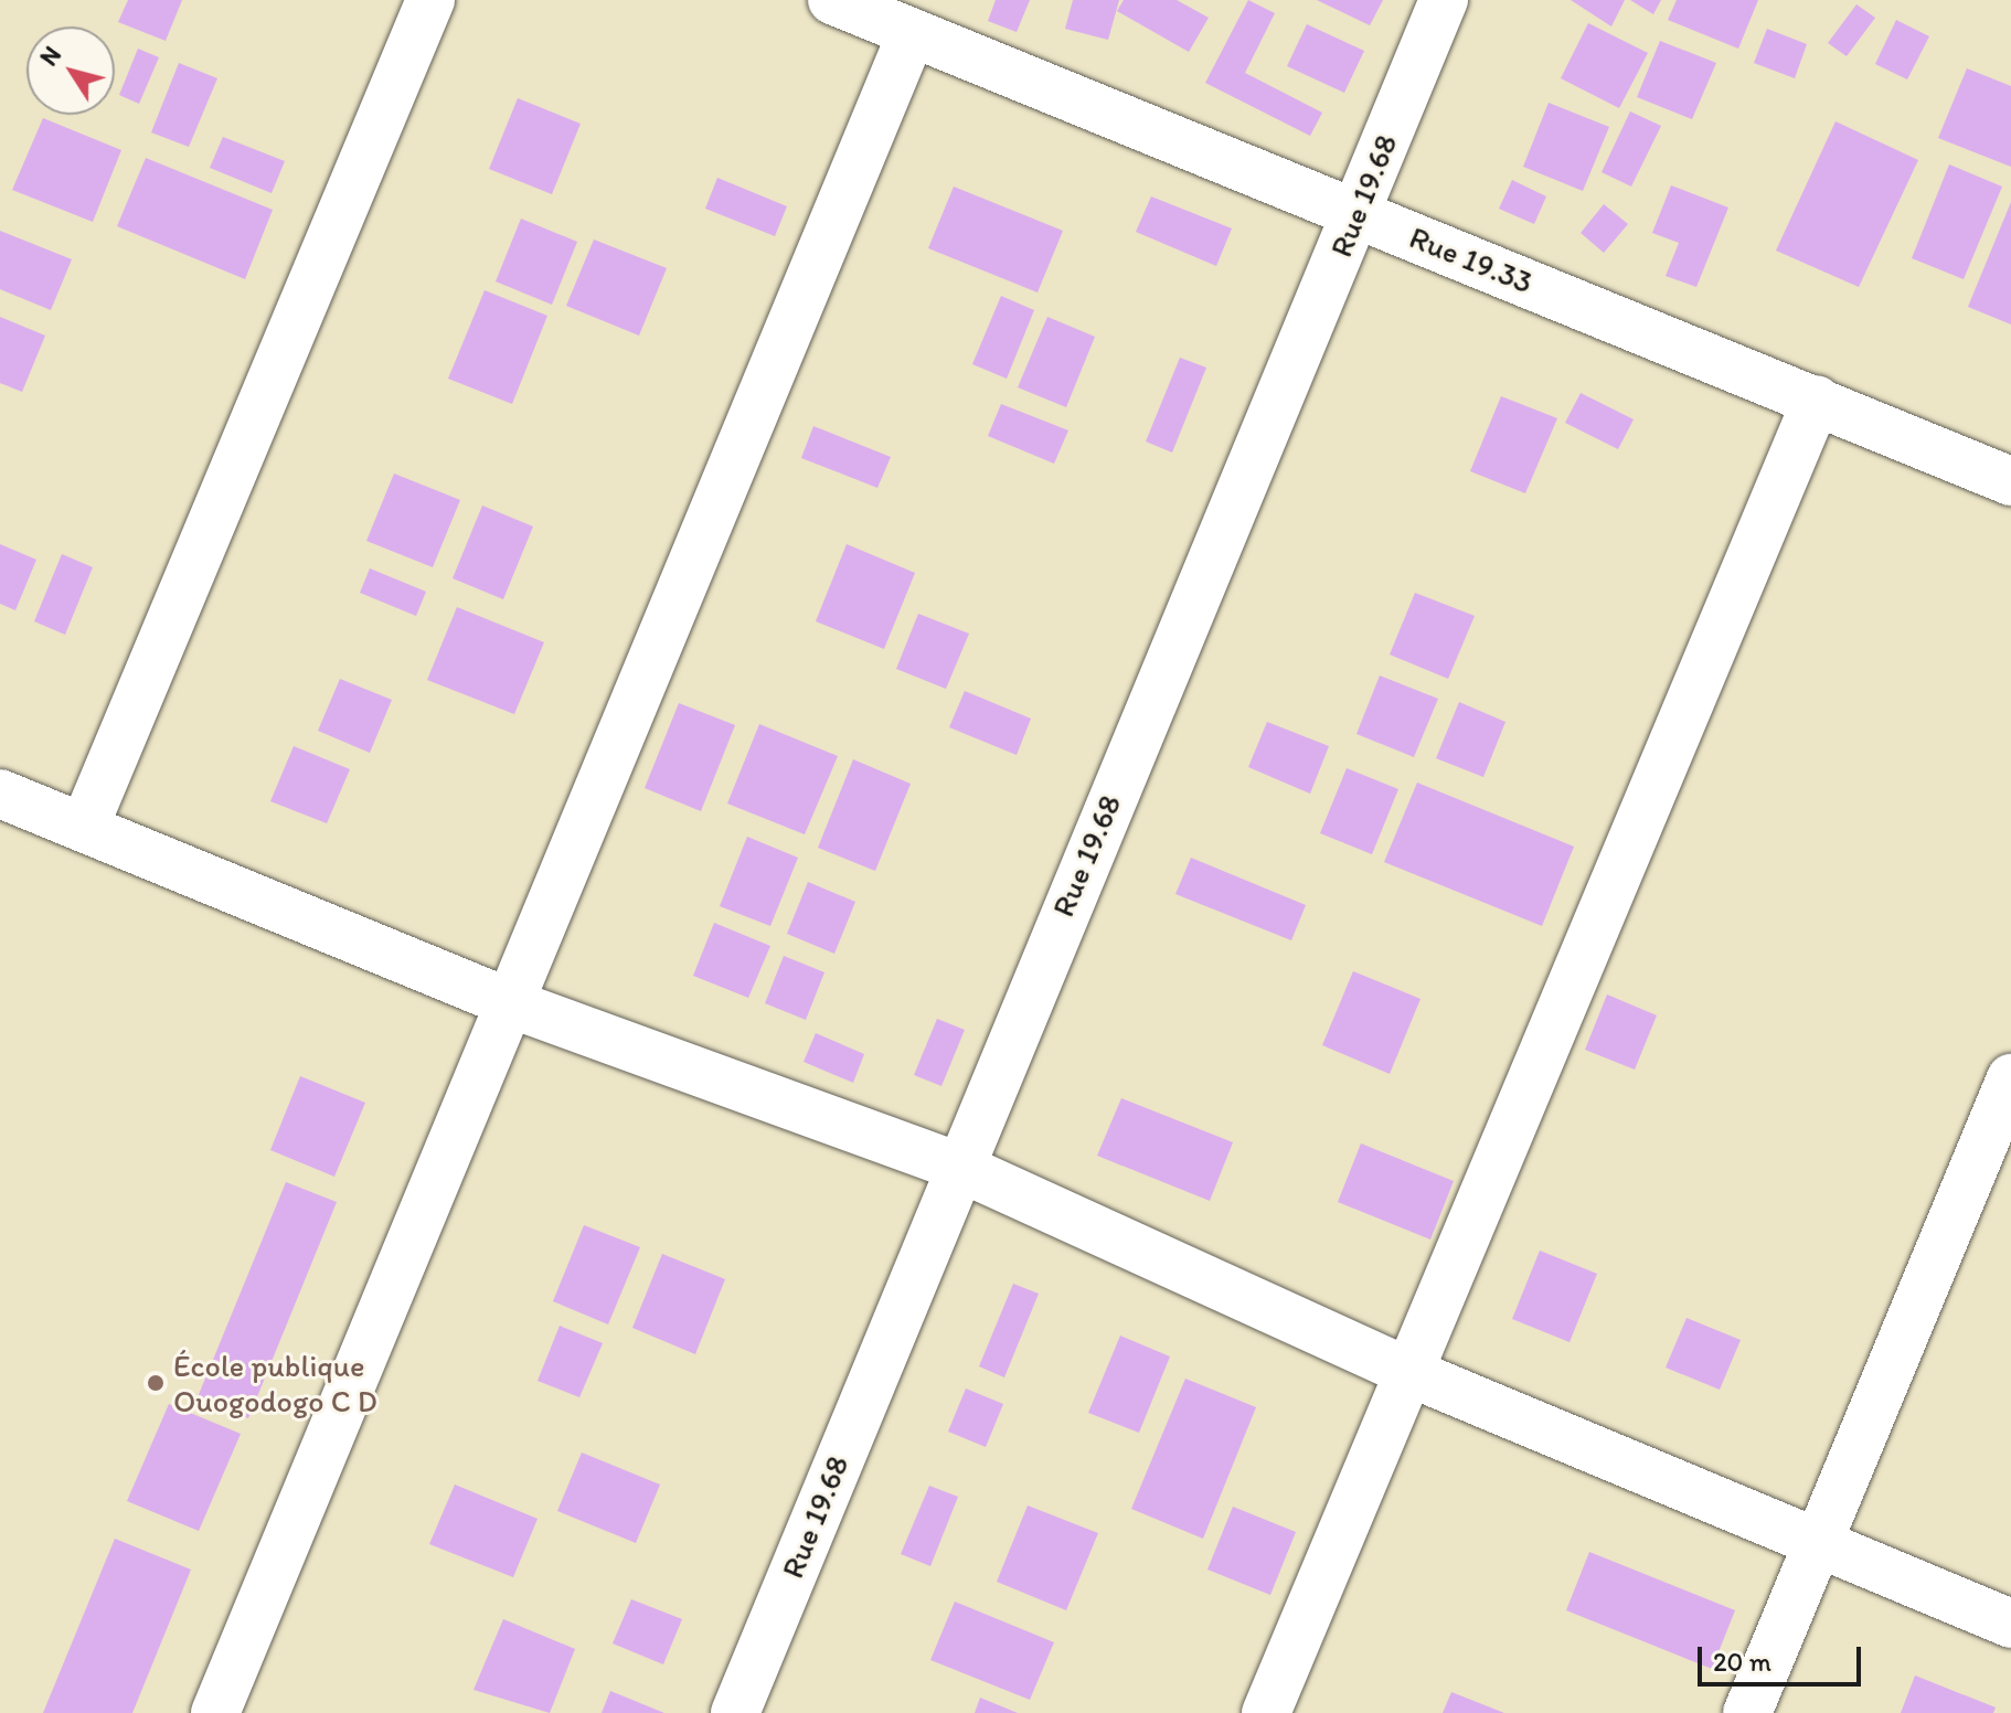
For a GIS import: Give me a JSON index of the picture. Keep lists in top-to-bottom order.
{
  "streets": {
    "street": ["Rue 19.68", "Rue 19.33"]
  },
  "crossings": [
    ["Rue 19.68", "Rue 19.33"]
  ],
  "places": ["École publique Ouogodogo C D"],
  "scale_bar": "20 m",
  "north": "top left"
}
